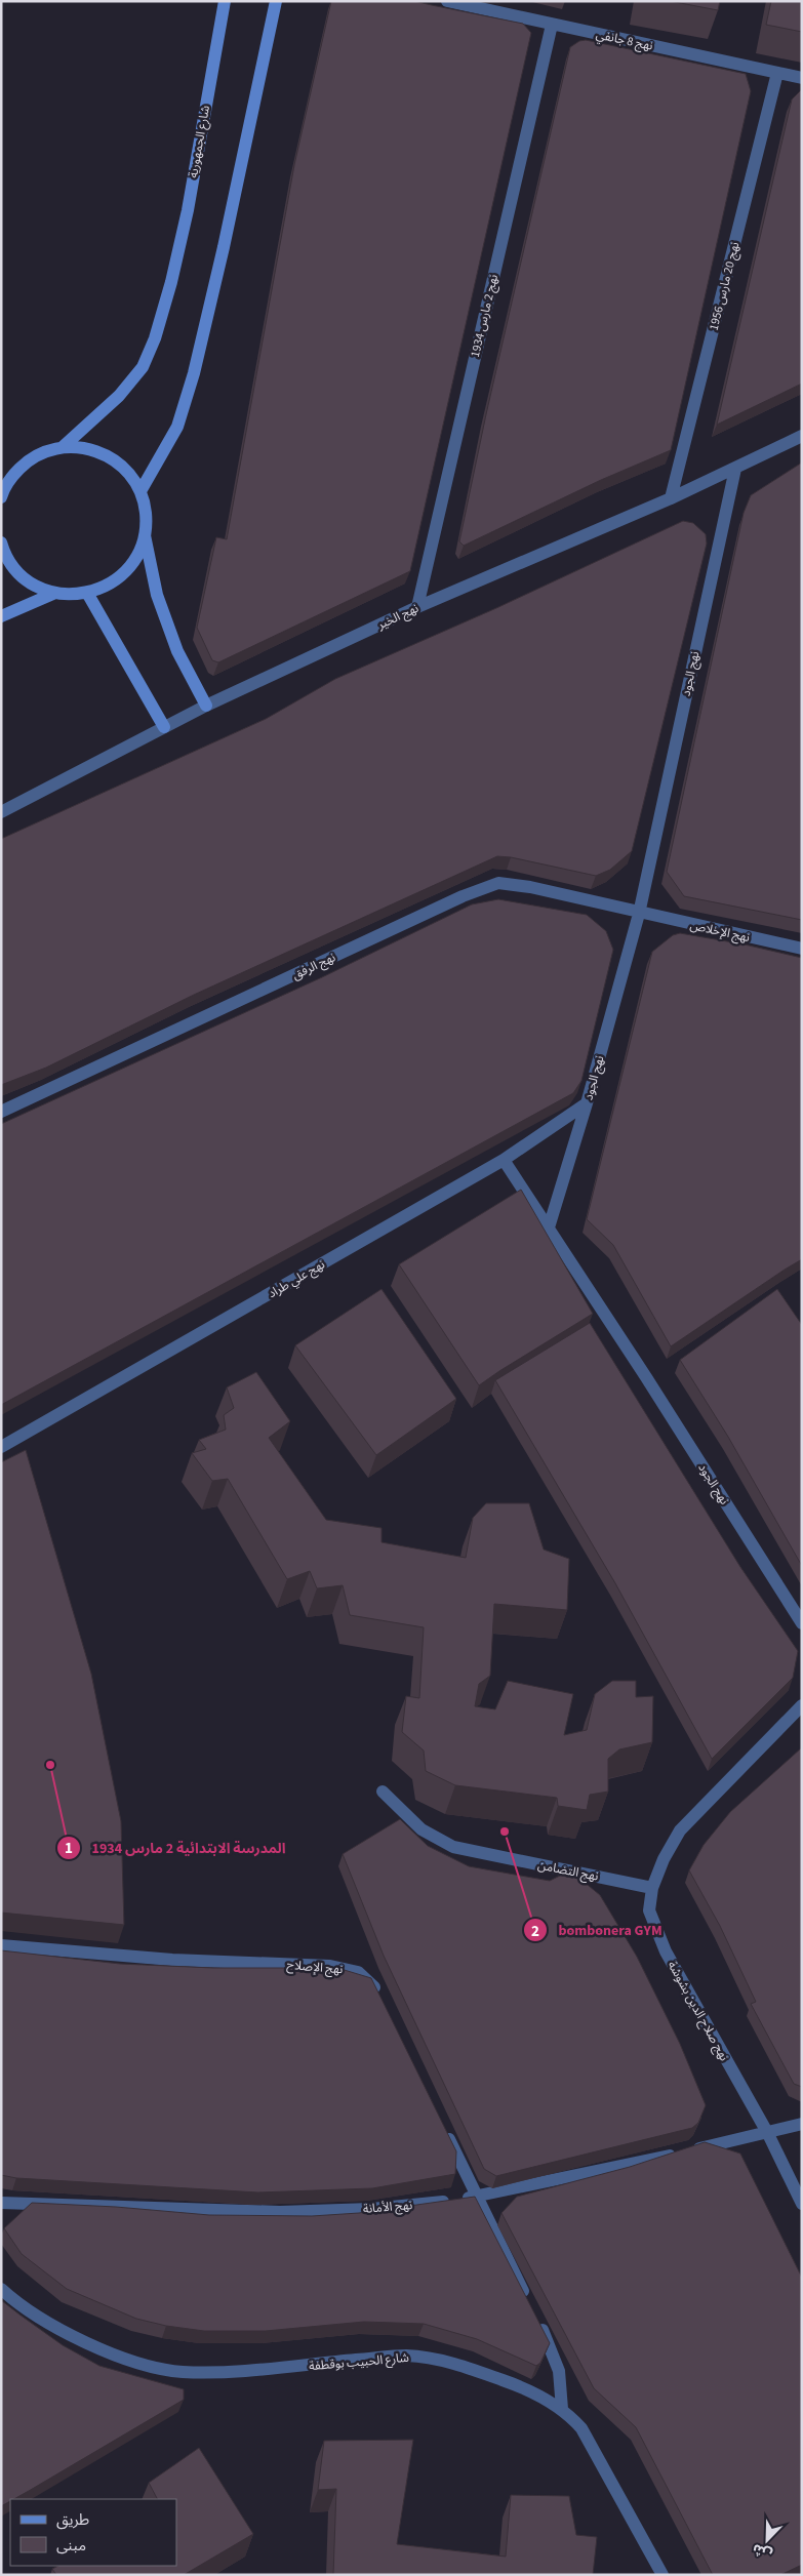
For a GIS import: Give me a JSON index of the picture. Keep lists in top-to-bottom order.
{
  "streets": {
    "street": [
      "نهج 8 جانفي",
      "شارع الجمهورية",
      "نهج 20 مارس 1956",
      "نهج 2 مارس 1934",
      "نهج الخير",
      "نهج الجود",
      "نهج الإخلاص",
      "نهج الرفق",
      "نهج علي طراد",
      "نهج التضامن",
      "نهج الإصلاح",
      "نهج صلاح الدين بشوشة",
      "نهج الأمانة",
      "شارع الحبيب بوقطفة"
    ]
  },
  "crossings": [
    ["نهج 8 جانفي", "نهج 20 مارس 1956"],
    ["نهج 8 جانفي", "نهج 2 مارس 1934"],
    ["نهج 20 مارس 1956", "نهج الخير"],
    ["نهج 2 مارس 1934", "نهج الخير"],
    ["نهج الخير", "نهج الجود"],
    ["نهج الجود", "نهج الإخلاص"],
    ["نهج الجود", "نهج الرفق"],
    ["نهج الجود", "نهج علي طراد"],
    ["نهج الإخلاص", "نهج الرفق"],
    ["نهج التضامن", "نهج صلاح الدين بشوشة"],
    ["نهج صلاح الدين بشوشة", "نهج الأمانة"]
  ],
  "places": ["المدرسة الابتدائية 2 مارس 1934", "bombonera GYM"],
  "legend": ["طريق", "مبنى"],
  "north": "bottom left"
}
